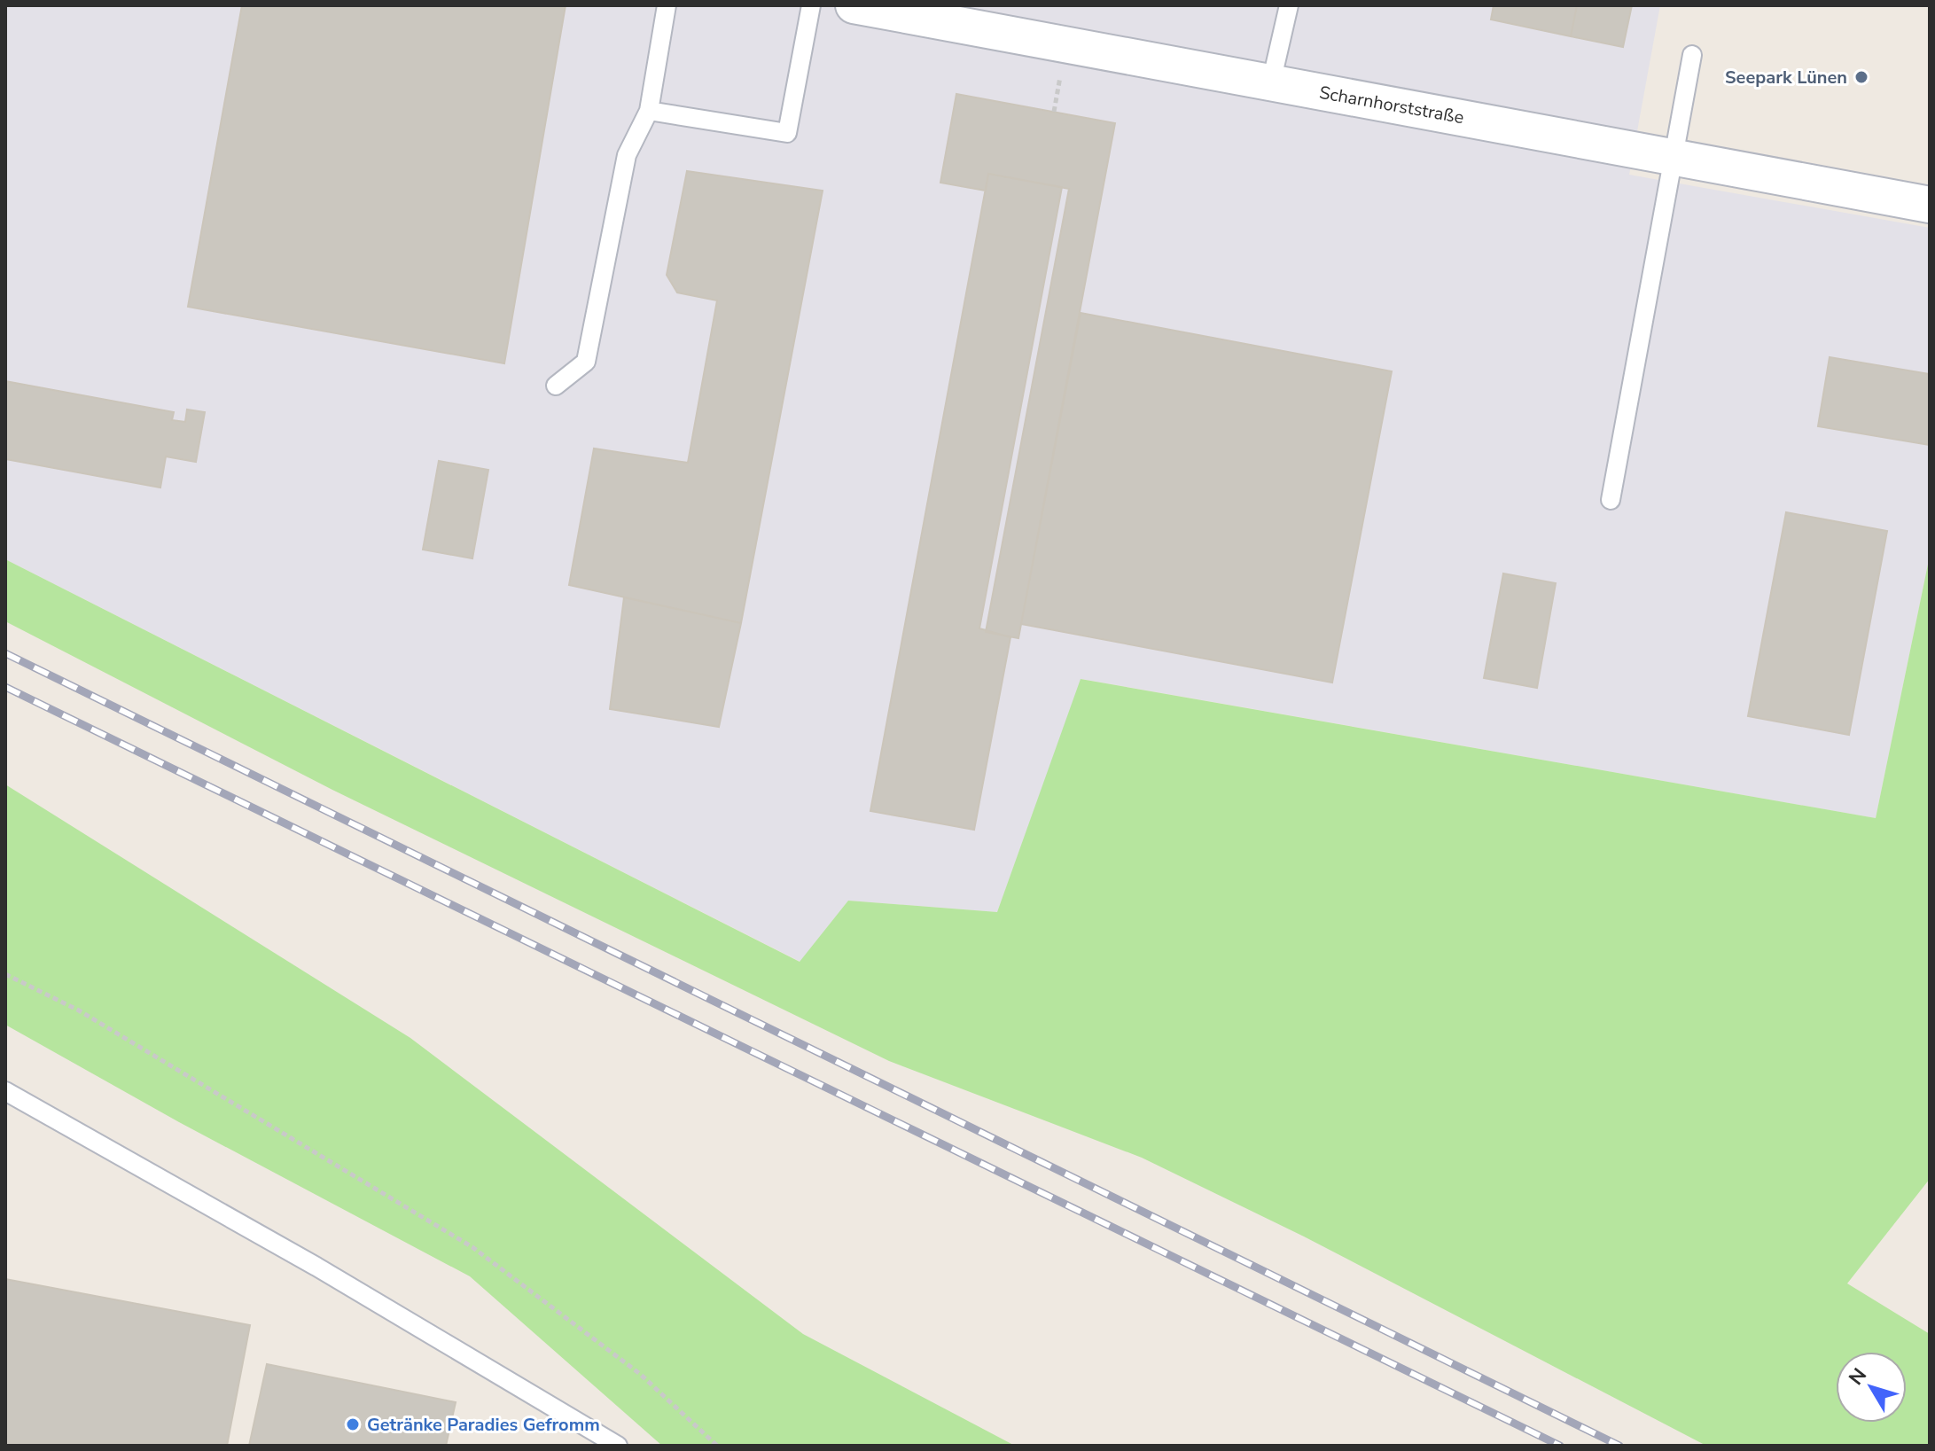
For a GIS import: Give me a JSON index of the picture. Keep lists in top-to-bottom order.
{
  "streets": {
    "street": ["Scharnhorststraße"]
  },
  "places": ["Seepark Lünen", "Getränke Paradies Gefromm"],
  "north": "top left"
}
